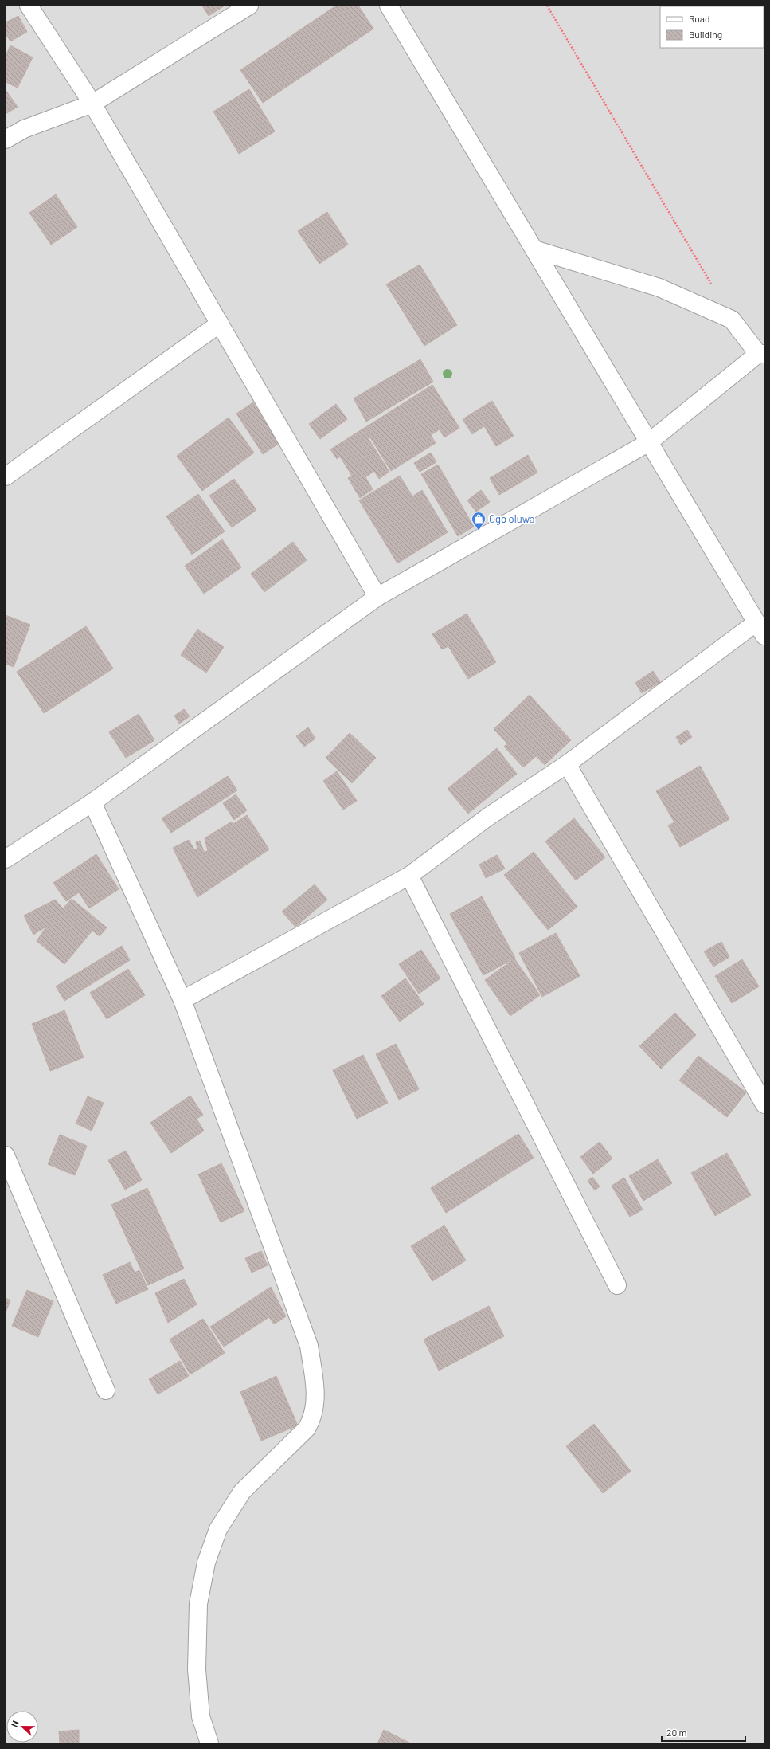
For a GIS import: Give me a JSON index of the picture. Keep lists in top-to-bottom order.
{
  "places": {
    "shop": ["Ogo oluwa"]
  },
  "legend": ["Road", "Building"],
  "scale_bar": "20 m",
  "north": "left"
}
